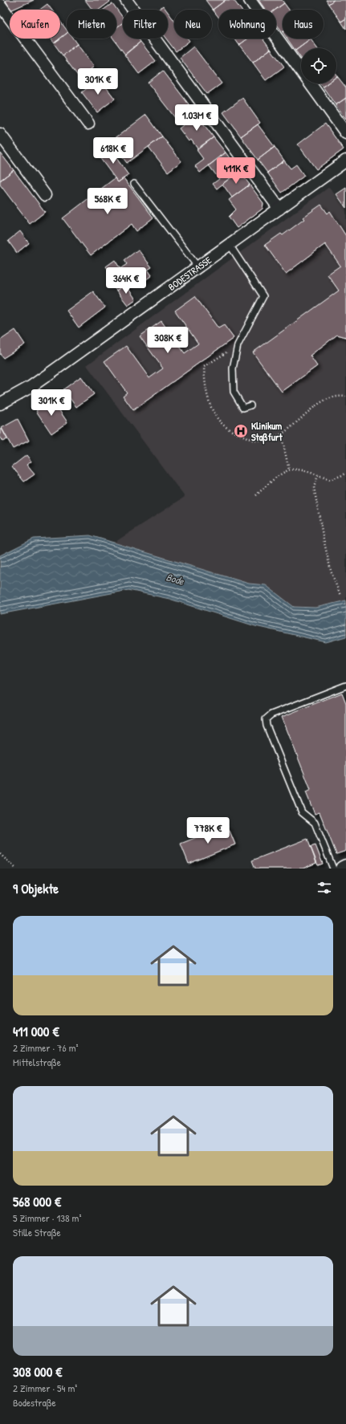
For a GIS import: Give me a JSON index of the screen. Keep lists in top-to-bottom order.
{
  "streets": {
    "street": ["BODESTRASSE"]
  },
  "water": ["Bode"],
  "places": {
    "hospital": ["Klinikum Staßfurt"]
  },
  "page": {
    "chip": [
      "Kaufen",
      "Mieten",
      "Filter",
      "Neu",
      "Wohnung",
      "Haus"
    ],
    "price": [
      "301K €",
      "1.03M €",
      "618K €",
      "411K €",
      "568K €",
      "364K €",
      "308K €",
      "301K €",
      "778K €"
    ],
    "heading": "9 Objekte",
    "list": [
      {
        "name": "411 000 €",
        "note": "2 Zimmer · 76 m² · Mittelstraße"
      },
      {
        "name": "568 000 €",
        "note": "5 Zimmer · 138 m² · Stille Straße"
      },
      {
        "name": "308 000 €",
        "note": "2 Zimmer · 54 m² · Bodestraße"
      }
    ]
  }
}
